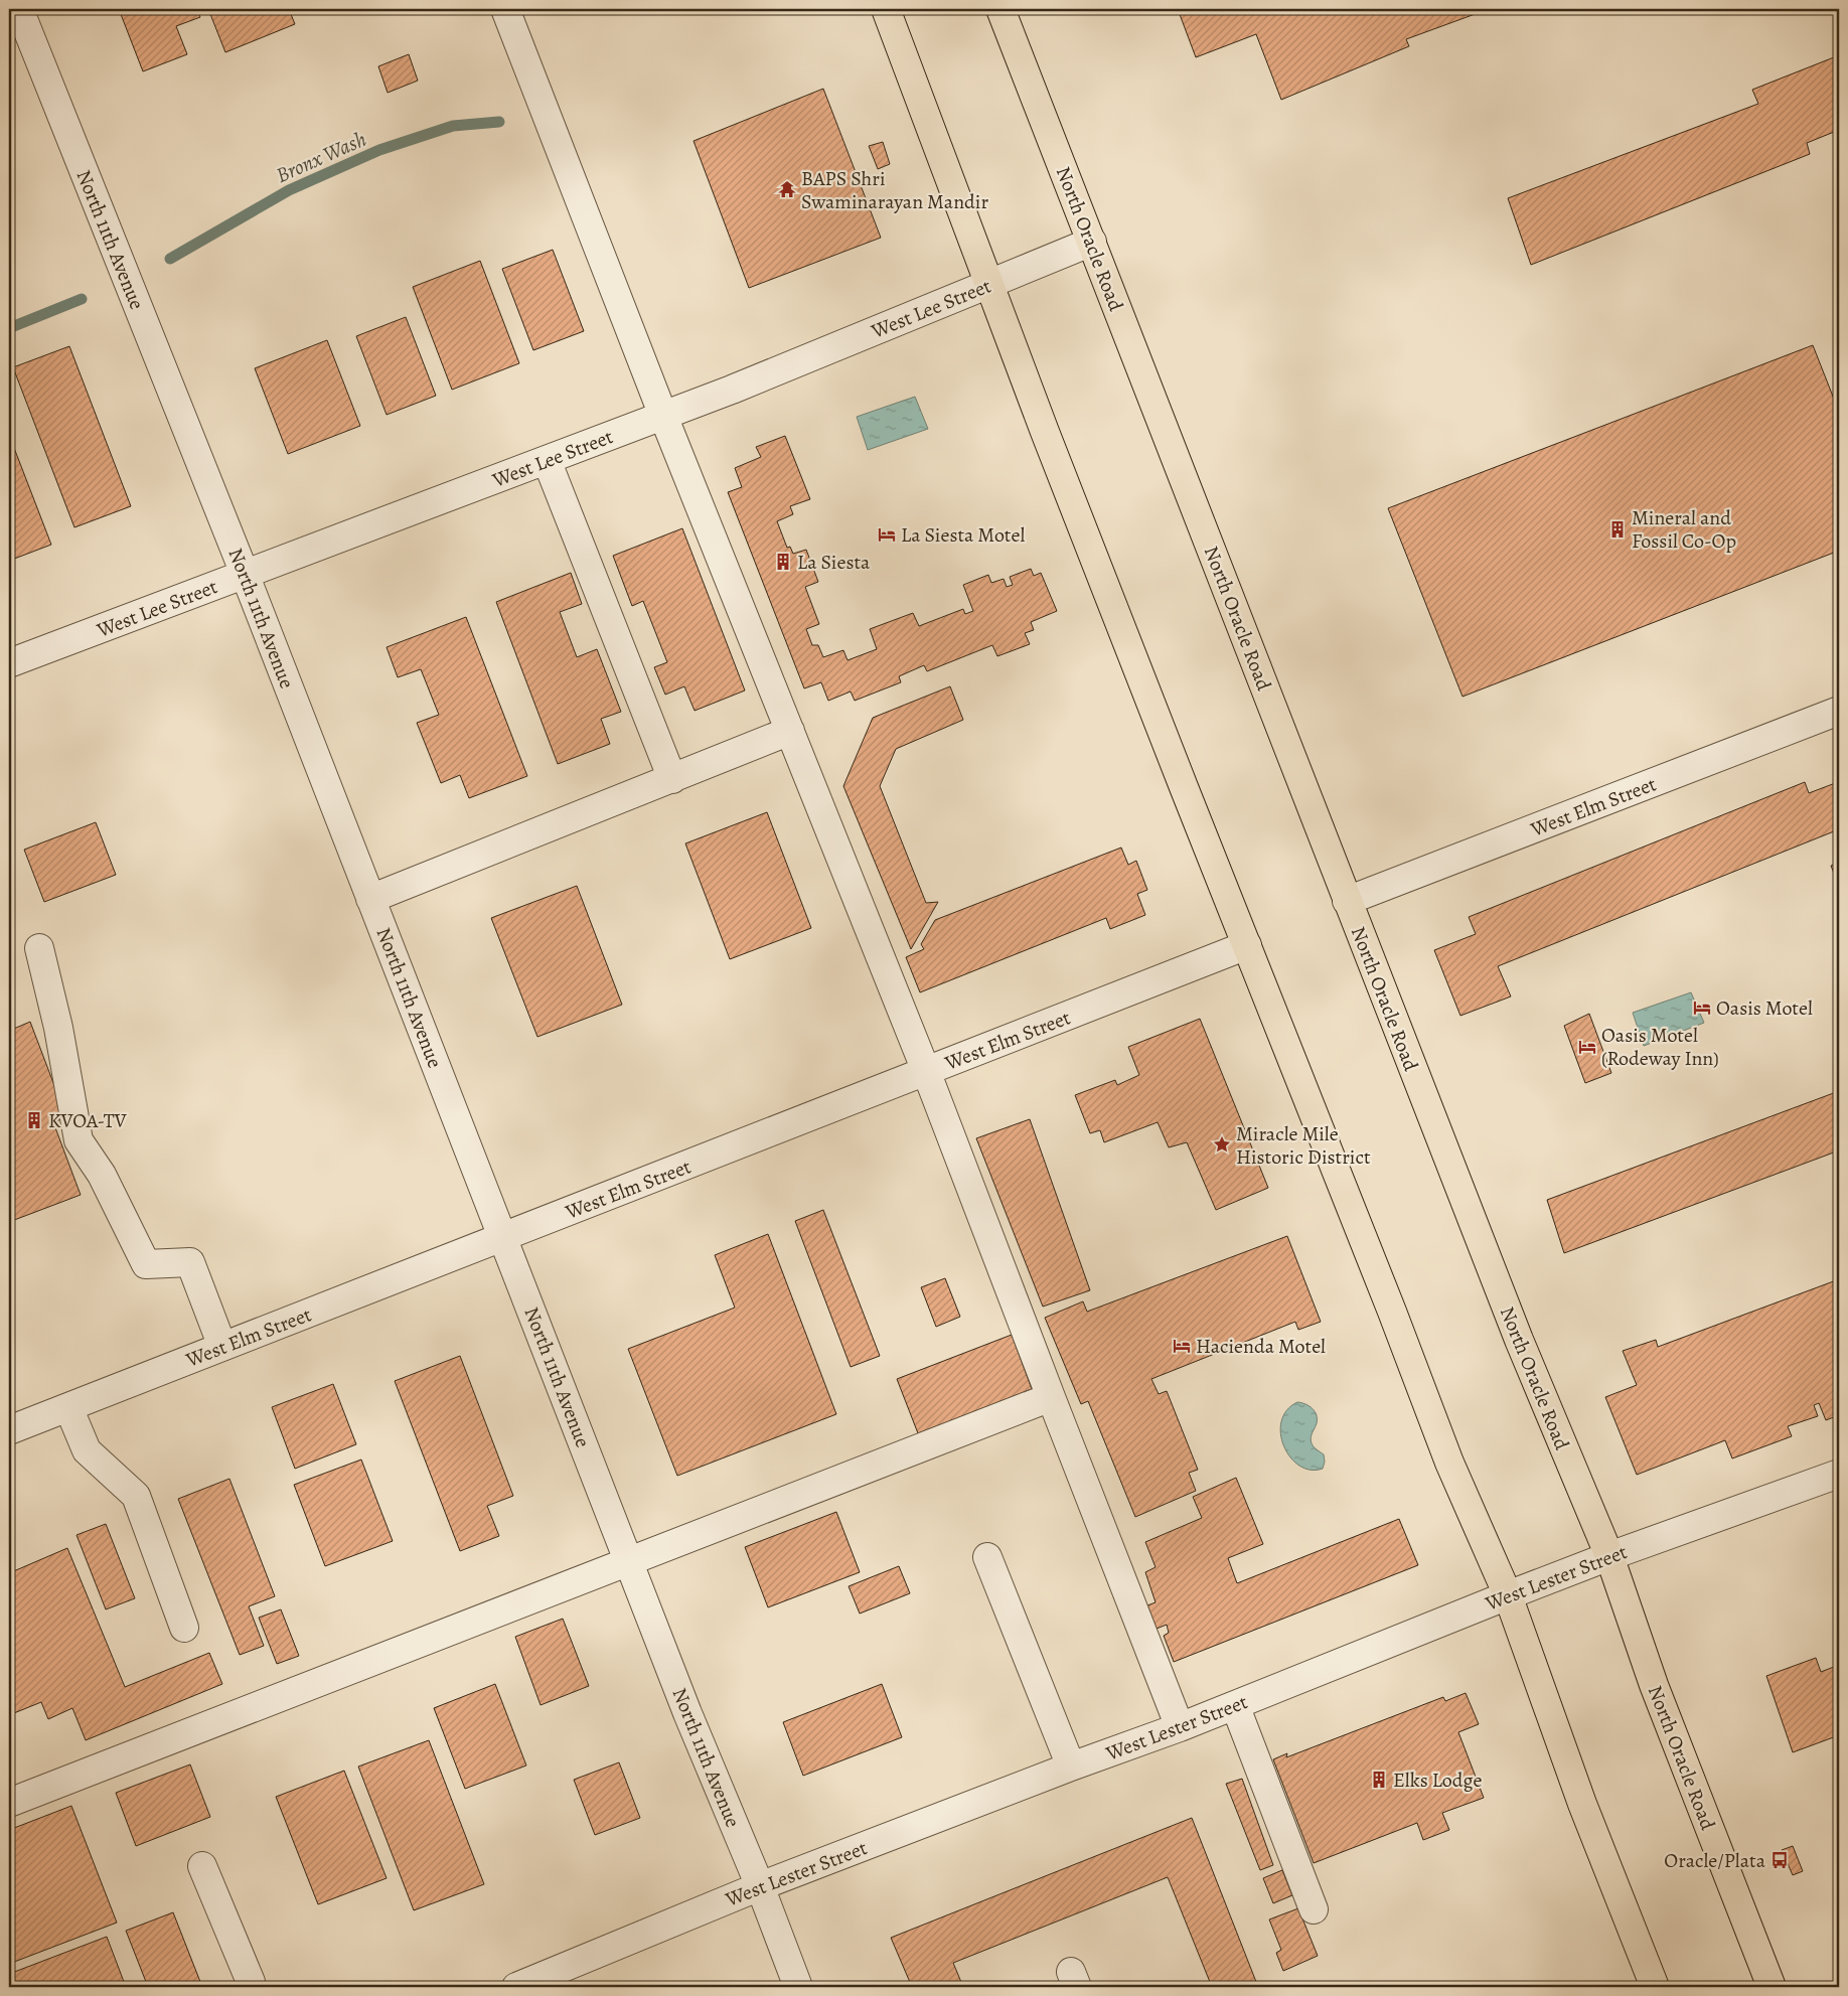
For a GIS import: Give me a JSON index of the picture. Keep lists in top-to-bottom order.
{
  "streets": {
    "main road": ["North Oracle Road"],
    "street": [
      "North 11th Avenue",
      "West Lee Street",
      "West Elm Street",
      "West Lester Street"
    ]
  },
  "crossings": [
    ["North Oracle Road", "West Lee Street"],
    ["North Oracle Road", "West Elm Street"],
    ["North Oracle Road", "West Lester Street"],
    ["North 11th Avenue", "West Lee Street"],
    ["North 11th Avenue", "West Elm Street"],
    ["North 11th Avenue", "West Lester Street"]
  ],
  "water": ["Bronx Wash"],
  "places": {
    "temple": ["BAPS Shri Swaminarayan Mandir"],
    "building": [
      "Mineral and Fossil Co-Op",
      "La Siesta",
      "KVOA-TV",
      "Elks Lodge"
    ],
    "hotel": [
      "La Siesta Motel",
      "Oasis Motel",
      "Oasis Motel (Rodeway Inn)",
      "Hacienda Motel"
    ],
    "place": ["Miracle Mile Historic District"],
    "bus stop": ["Oracle/Plata"]
  }
}
